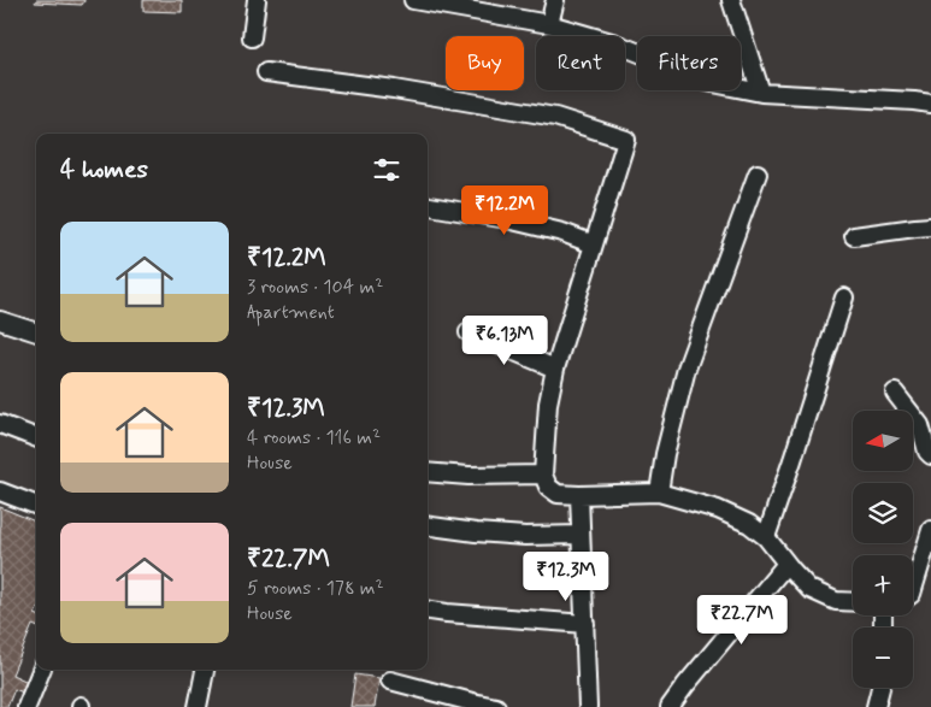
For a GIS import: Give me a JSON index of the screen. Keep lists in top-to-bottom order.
{
  "north": "left",
  "page": {
    "chip": ["Buy", "Rent", "Filters"],
    "heading": "4 homes",
    "price": [
      "₹12.2M",
      "₹6.13M",
      "₹12.3M",
      "₹22.7M"
    ],
    "list": [
      {
        "name": "₹12.2M",
        "note": "3 rooms · 104 m² · Apartment"
      },
      {
        "name": "₹12.3M",
        "note": "4 rooms · 116 m² · House"
      },
      {
        "name": "₹22.7M",
        "note": "5 rooms · 178 m² · House"
      }
    ],
    "map_buttons": ["+", "−"]
  }
}
